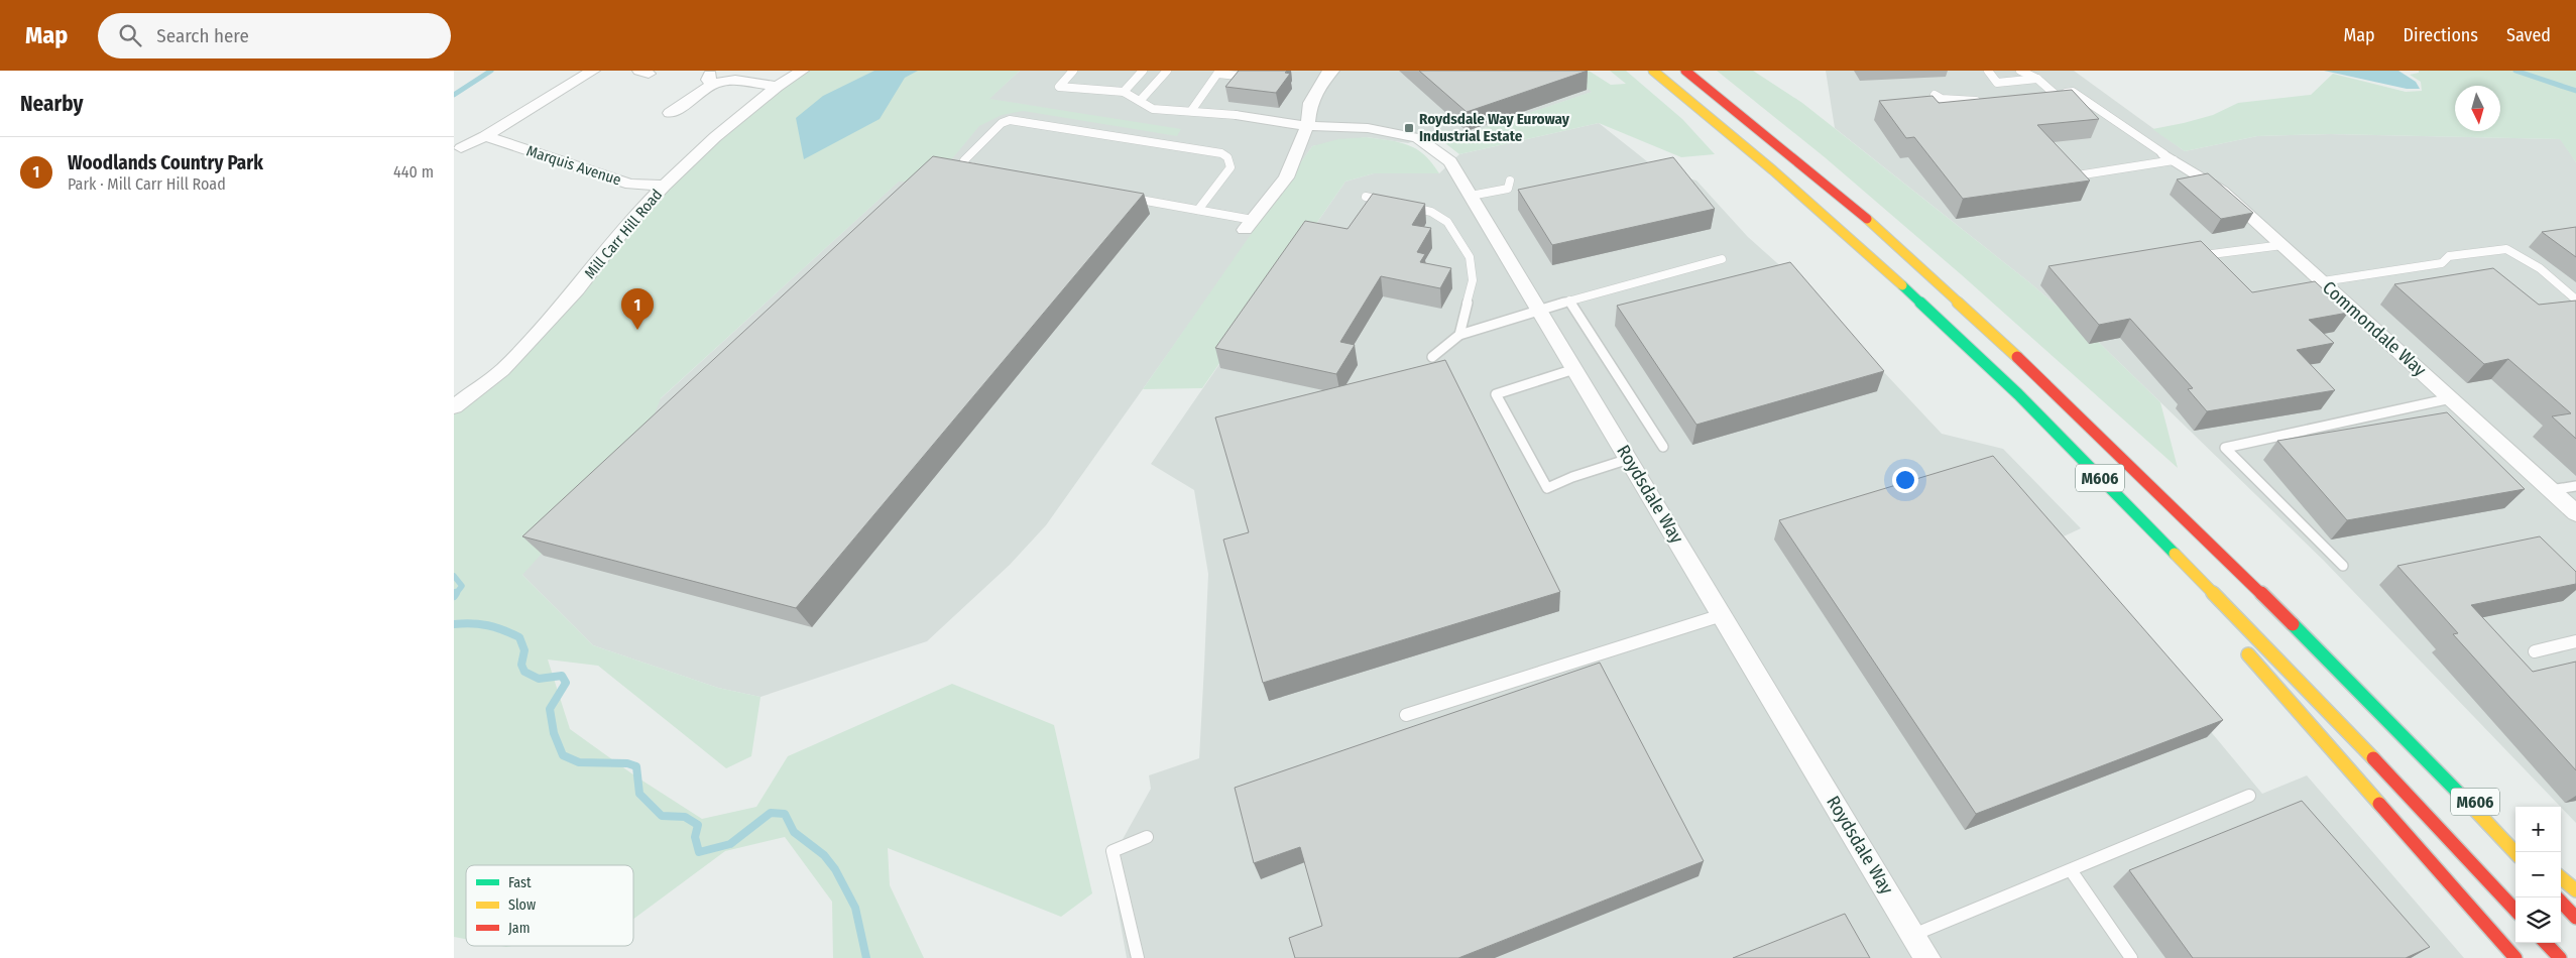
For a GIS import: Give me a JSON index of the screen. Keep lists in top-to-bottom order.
{
  "streets": {
    "highway": ["M606"],
    "street": [
      "Marquis Avenue",
      "Mill Carr Hill Road",
      "Commondale Way",
      "Roydsdale Way"
    ]
  },
  "crossings": [
    ["Marquis Avenue", "Mill Carr Hill Road"]
  ],
  "places": {
    "transit": ["Roydsdale Way Euroway Industrial Estate"]
  },
  "legend": ["Fast", "Slow", "Jam"],
  "north": "bottom",
  "page": {
    "header": "Map",
    "search": "Search here",
    "nav": ["Map", "Directions", "Saved"],
    "heading": "Nearby",
    "list": [
      {
        "mark": "1",
        "name": "Woodlands Country Park",
        "note": "Park · Mill Carr Hill Road",
        "value": "440 m"
      }
    ],
    "pins": "1",
    "map_buttons": ["+", "−"]
  }
}
